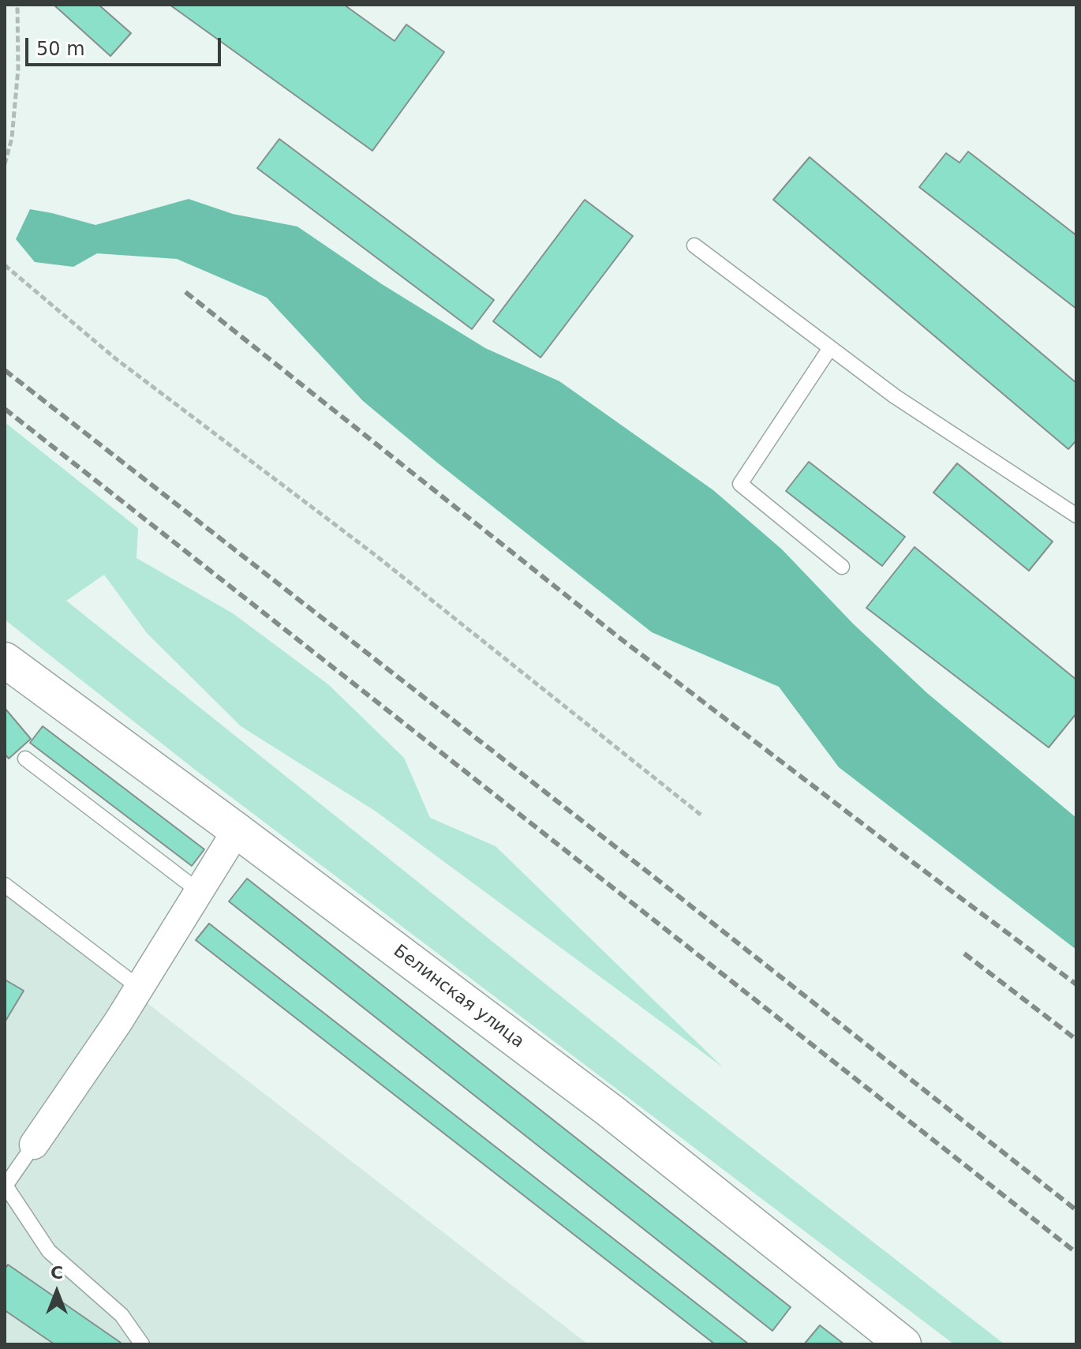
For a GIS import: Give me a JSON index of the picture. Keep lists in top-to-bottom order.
{
  "streets": {
    "street": ["Белинская улица"]
  },
  "scale_bar": "50 m",
  "north": "top"
}
